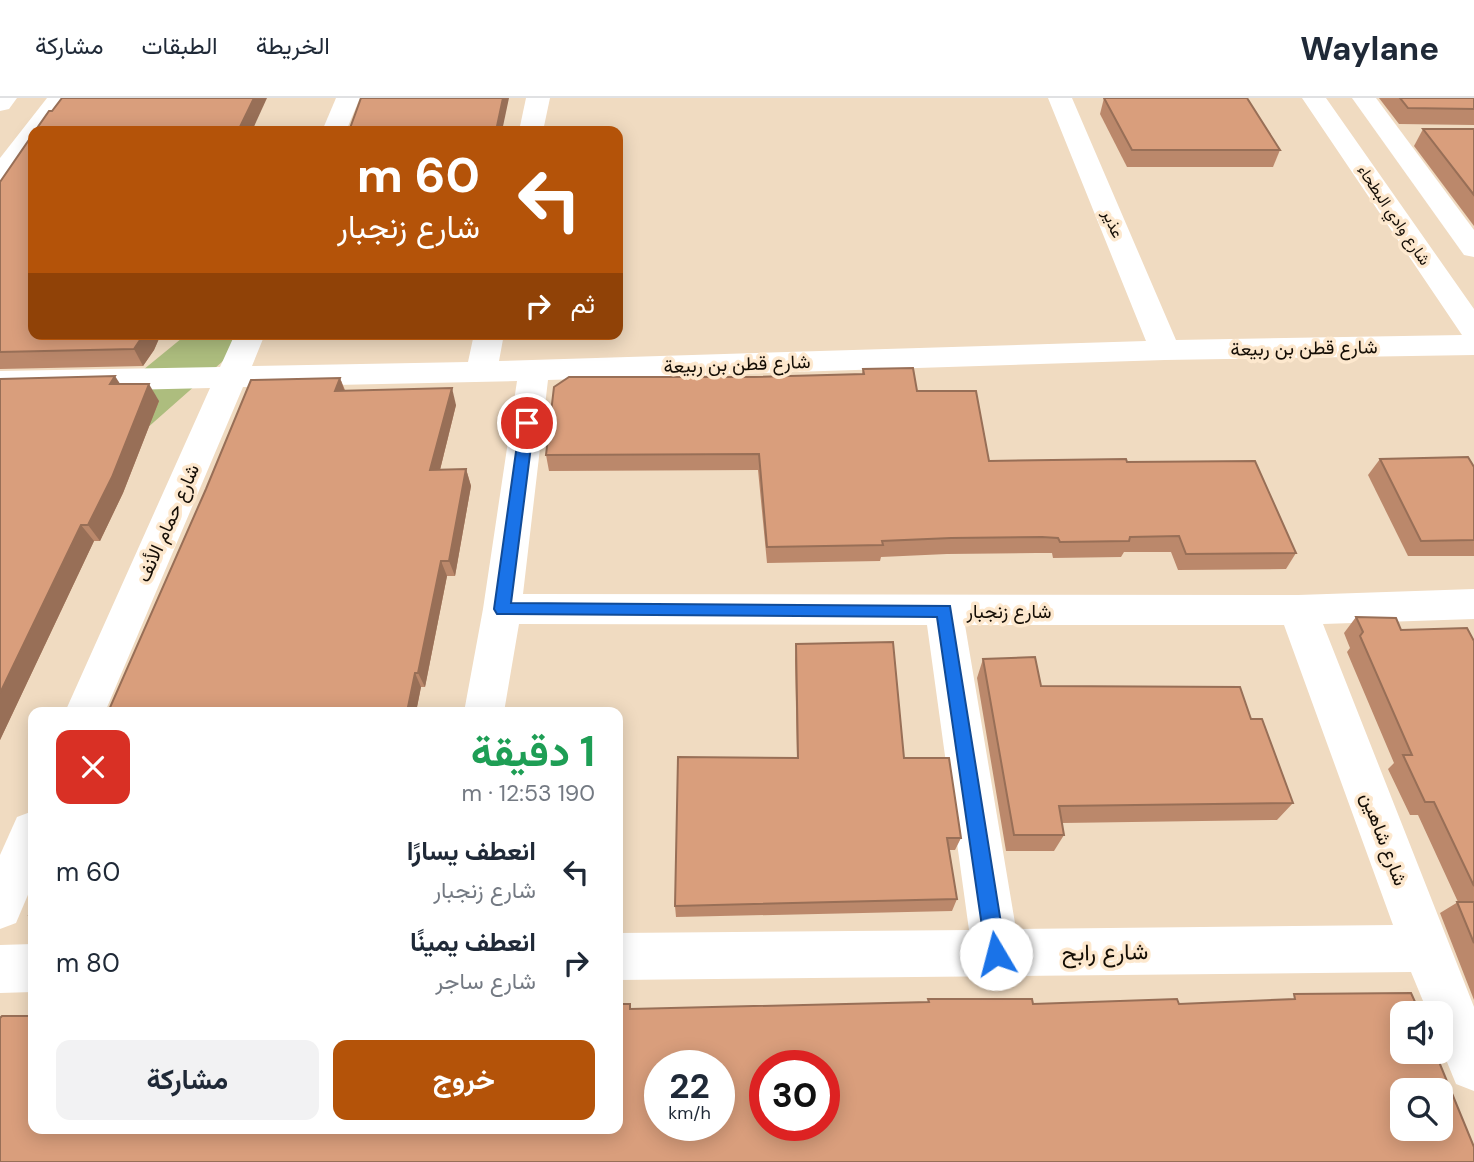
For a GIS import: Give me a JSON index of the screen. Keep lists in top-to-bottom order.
{
  "streets": {
    "street": [
      "شارع وادي البطحاء",
      "عذير",
      "شارع قطن بن ربيعة",
      "شارع حمام الأنف",
      "شارع زنجبار",
      "شارع شاهين",
      "شارع رابح"
    ]
  },
  "crossings": [
    ["عذير", "شارع قطن بن ربيعة"],
    ["شارع قطن بن ربيعة", "شارع حمام الأنف"],
    ["شارع زنجبار", "شارع شاهين"],
    ["شارع شاهين", "شارع رابح"]
  ],
  "page": {
    "header": "Waylane",
    "nav": ["الخريطة", "الطبقات", "مشاركة"],
    "turn": ["60 m", "شارع زنجبار"],
    "then": "ثم",
    "heading": ["1 دقيقة", "190 m · 12:53"],
    "list": [
      {
        "name": "انعطف يسارًا",
        "note": "شارع زنجبار",
        "value": "60 m"
      },
      {
        "name": "انعطف يمينًا",
        "note": "شارع ساجر",
        "value": "80 m"
      }
    ],
    "buttons": ["خروج", "مشاركة"],
    "speed": "22 km/h",
    "limit": "30"
  }
}
